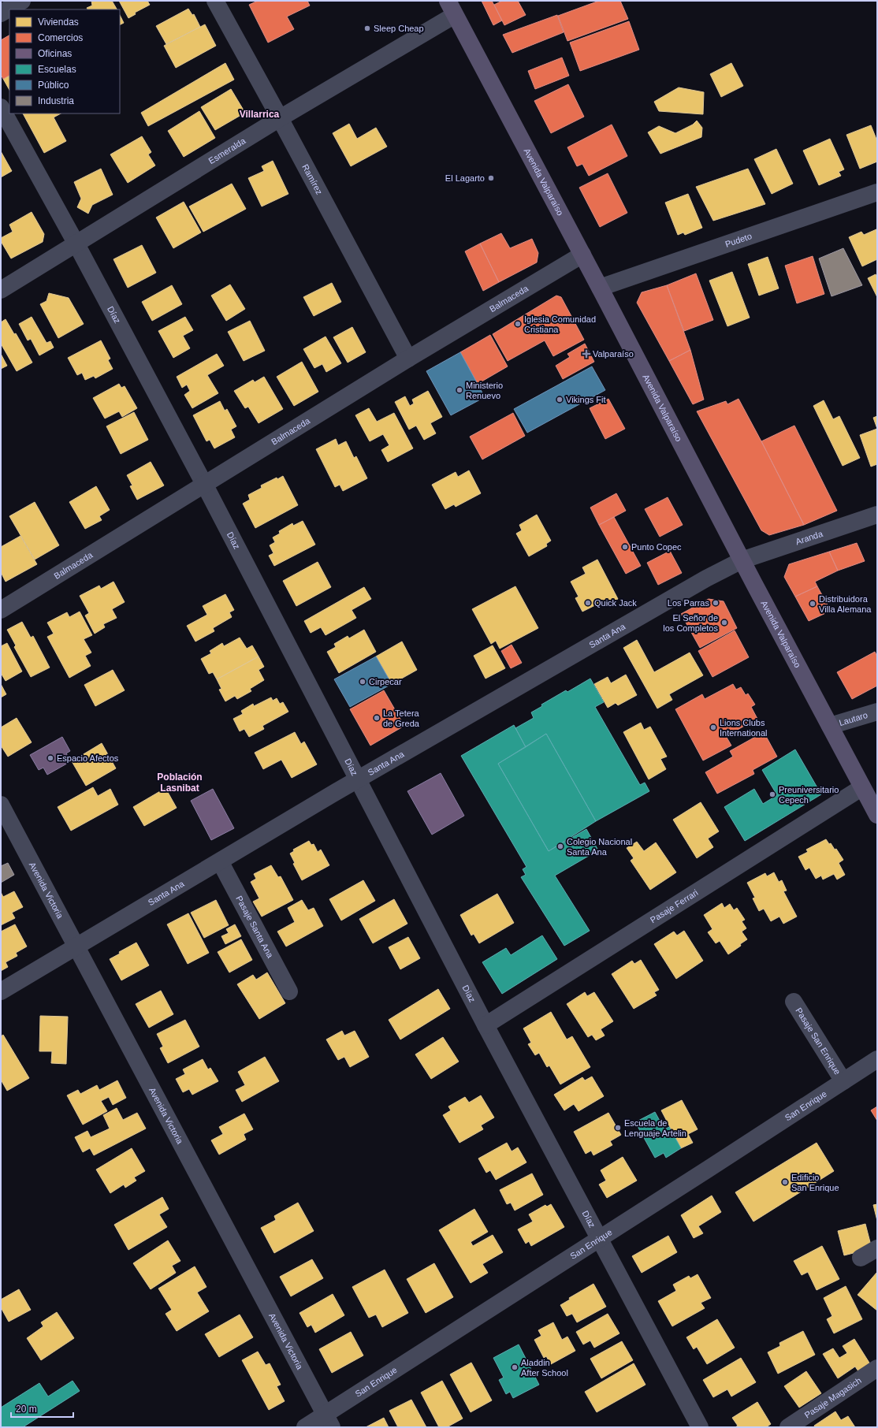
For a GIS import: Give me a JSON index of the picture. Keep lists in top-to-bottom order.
{
  "streets": {
    "main road": ["Avenida Valparaíso"],
    "street": [
      "Esmeralda",
      "Ramírez",
      "Pudeto",
      "Balmaceda",
      "Díaz",
      "Aranda",
      "Santa Ana",
      "Lautaro",
      "Avenida Victoria",
      "Pasaje Ferrari",
      "Pasaje Santa Ana",
      "Pasaje San Enrique",
      "San Enrique",
      "Pasaje Magasich"
    ]
  },
  "crossings": [
    ["Esmeralda", "Ramírez"],
    ["Esmeralda", "Avenida Valparaíso"],
    ["Esmeralda", "Díaz"],
    ["Ramírez", "Balmaceda"],
    ["Avenida Valparaíso", "Pudeto"],
    ["Avenida Valparaíso", "Balmaceda"],
    ["Avenida Valparaíso", "Aranda"],
    ["Avenida Valparaíso", "Santa Ana"],
    ["Avenida Valparaíso", "Lautaro"],
    ["Avenida Valparaíso", "Pasaje Ferrari"],
    ["Balmaceda", "Díaz"],
    ["Díaz", "Santa Ana"],
    ["Díaz", "Pasaje Ferrari"],
    ["Díaz", "San Enrique"],
    ["Aranda", "Santa Ana"],
    ["Santa Ana", "Avenida Victoria"],
    ["Santa Ana", "Pasaje Santa Ana"],
    ["Avenida Victoria", "San Enrique"],
    ["Pasaje San Enrique", "San Enrique"]
  ],
  "districts": ["Villarrica", "Población Lasnibat"],
  "places": {
    "other": [
      "Sleep Cheap",
      "El Lagarto",
      "Iglesia Comunidad Cristiana",
      "Ministerio Renuevo",
      "Vikings Fit",
      "Punto Copec",
      "Quick Jack",
      "Los Parras",
      "Distribuidora Villa Alemana",
      "El Señor de los Completos",
      "Cirpecar",
      "La Tetera de Greda",
      "Lions Clubs International",
      "Espacio Afectos",
      "Preuniversitario Cepech",
      "Colegio Nacional Santa Ana",
      "Escuela de Lenguaje Artelin",
      "Edificio San Enrique",
      "Aladdin After School"
    ],
    "health": ["Valparaíso"]
  },
  "legend": [
    "Viviendas",
    "Comercios",
    "Oficinas",
    "Escuelas",
    "Público",
    "Industria"
  ],
  "scale_bar": "20 m"
}
